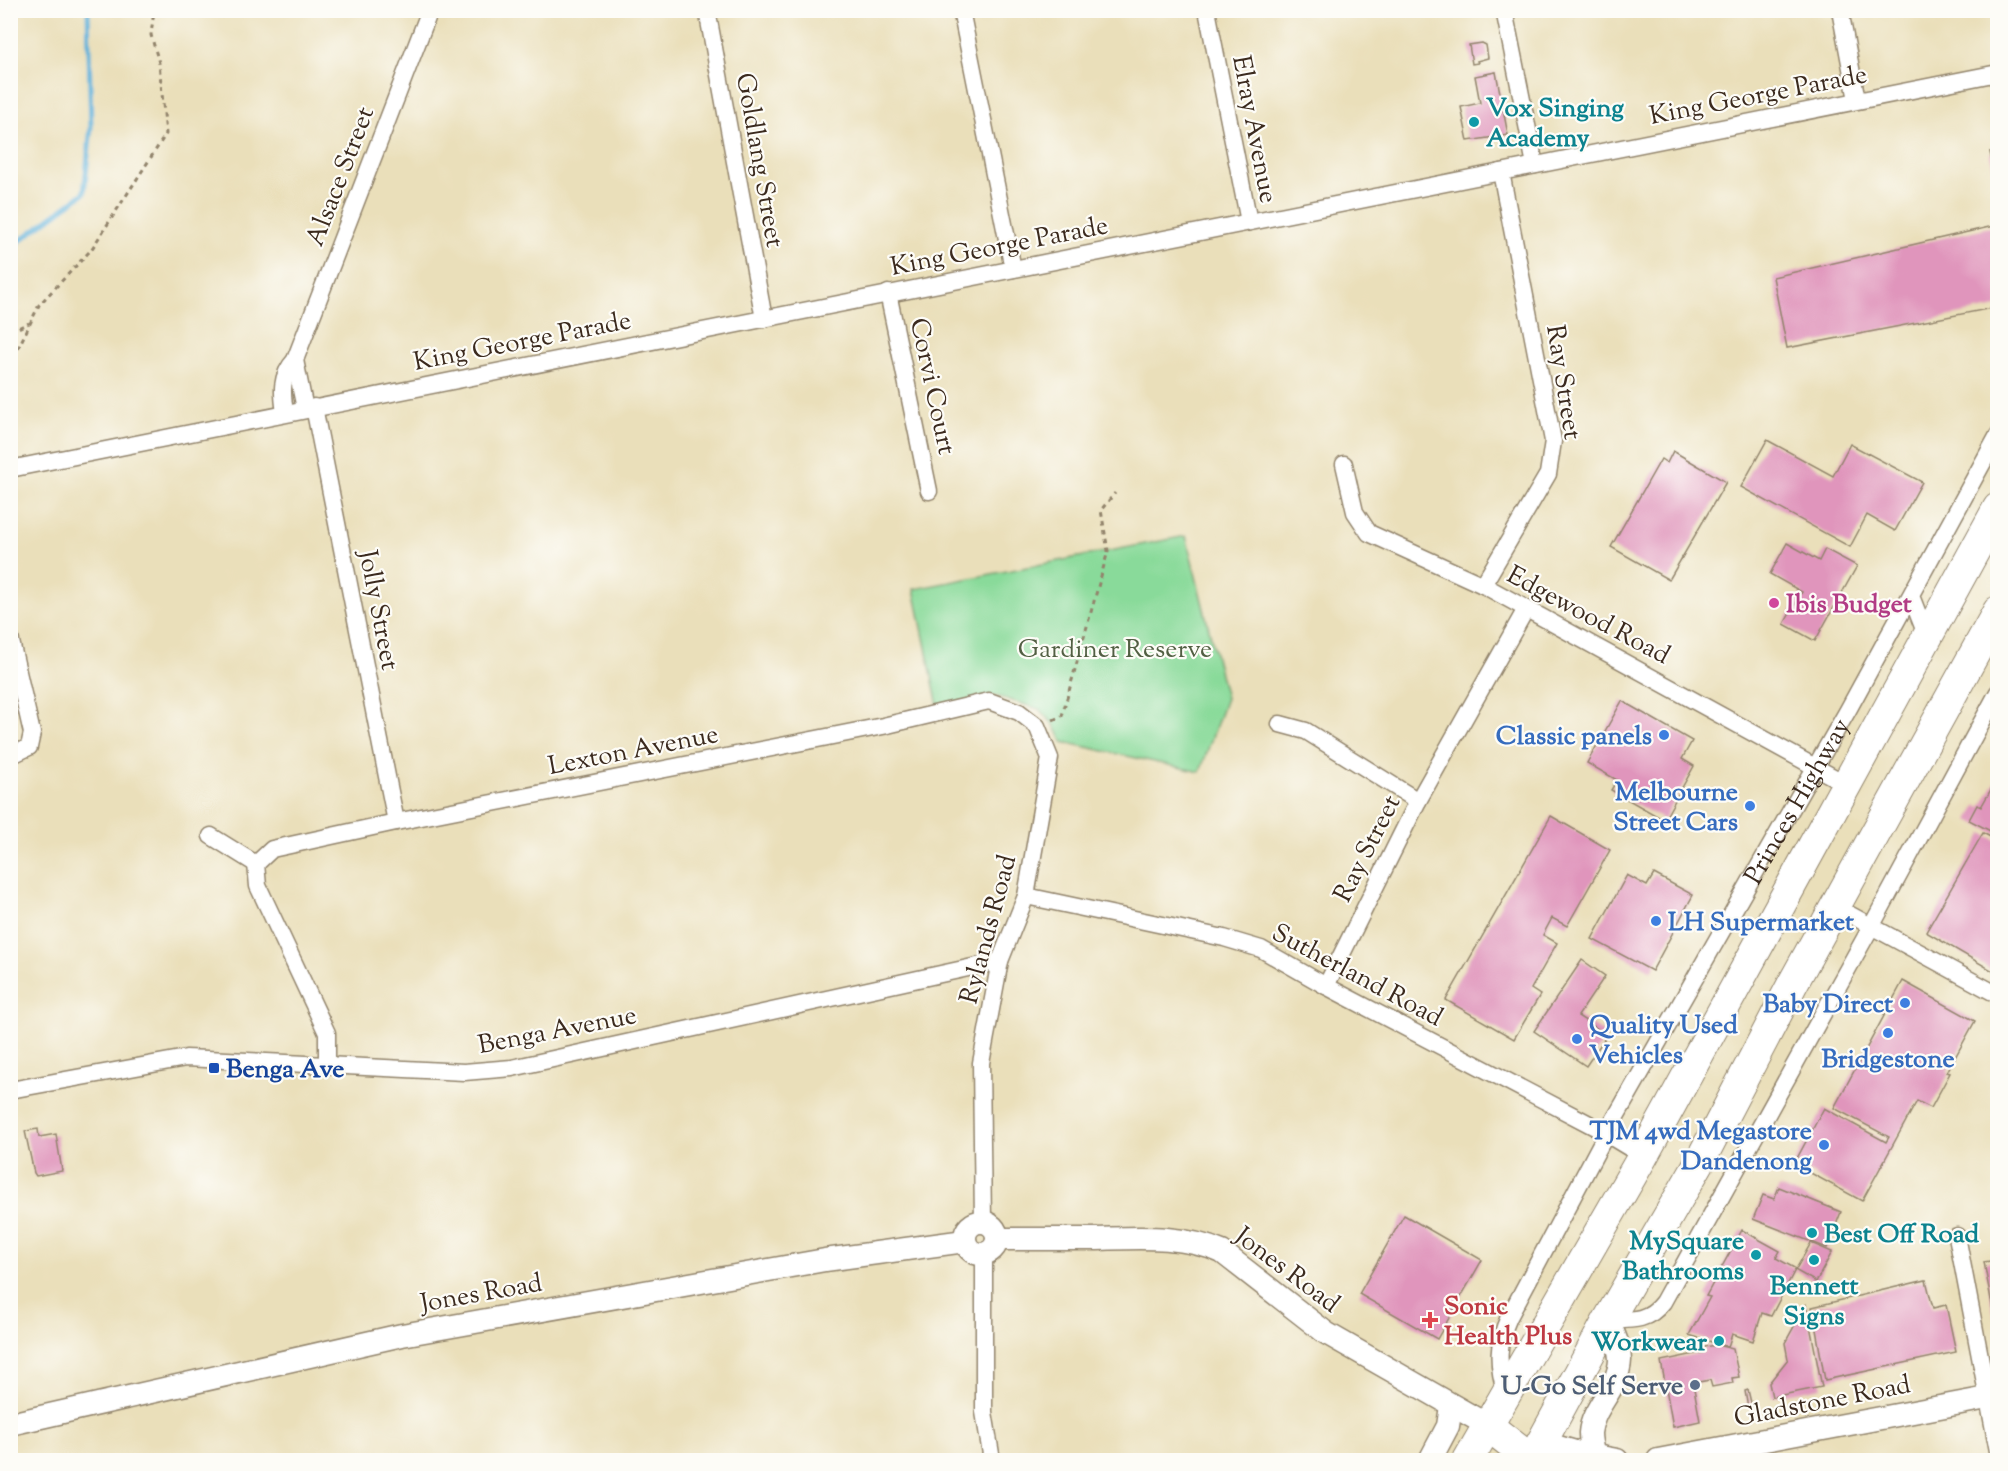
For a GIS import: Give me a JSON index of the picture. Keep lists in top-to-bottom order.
{
  "streets": {
    "highway": ["Princes Highway"],
    "main road": ["Jones Road", "Gladstone Road"],
    "street": [
      "King George Parade",
      "Elray Avenue",
      "Goldlang Street",
      "Alsace Street",
      "Ray Street",
      "Corvi Court",
      "Jolly Street",
      "Edgewood Road",
      "Lexton Avenue",
      "Rylands Road",
      "Sutherland Road",
      "Benga Avenue"
    ]
  },
  "crossings": [
    ["King George Parade", "Elray Avenue"],
    ["King George Parade", "Goldlang Street"],
    ["King George Parade", "Alsace Street"],
    ["King George Parade", "Ray Street"],
    ["King George Parade", "Corvi Court"],
    ["King George Parade", "Jolly Street"],
    ["Ray Street", "Edgewood Road"],
    ["Ray Street", "Sutherland Road"],
    ["Jolly Street", "Lexton Avenue"],
    ["Edgewood Road", "Princes Highway"],
    ["Lexton Avenue", "Rylands Road"],
    ["Princes Highway", "Sutherland Road"],
    ["Princes Highway", "Jones Road"],
    ["Rylands Road", "Sutherland Road"],
    ["Rylands Road", "Benga Avenue"],
    ["Rylands Road", "Jones Road"]
  ],
  "parks": ["Gardiner Reserve"],
  "places": {
    "other": [
      "Vox Singing Academy",
      "Ibis Budget",
      "Classic panels",
      "Melbourne Street Cars",
      "LH Supermarket",
      "Baby Direct",
      "Bridgestone",
      "Quality Used Vehicles",
      "TJM 4wd Megastore Dandenong",
      "Best Off Road",
      "MySquare Bathrooms",
      "Bennett Signs",
      "Workwear",
      "U-Go Self Serve"
    ],
    "transit": ["Benga Ave"],
    "health": ["Sonic Health Plus"]
  }
}
